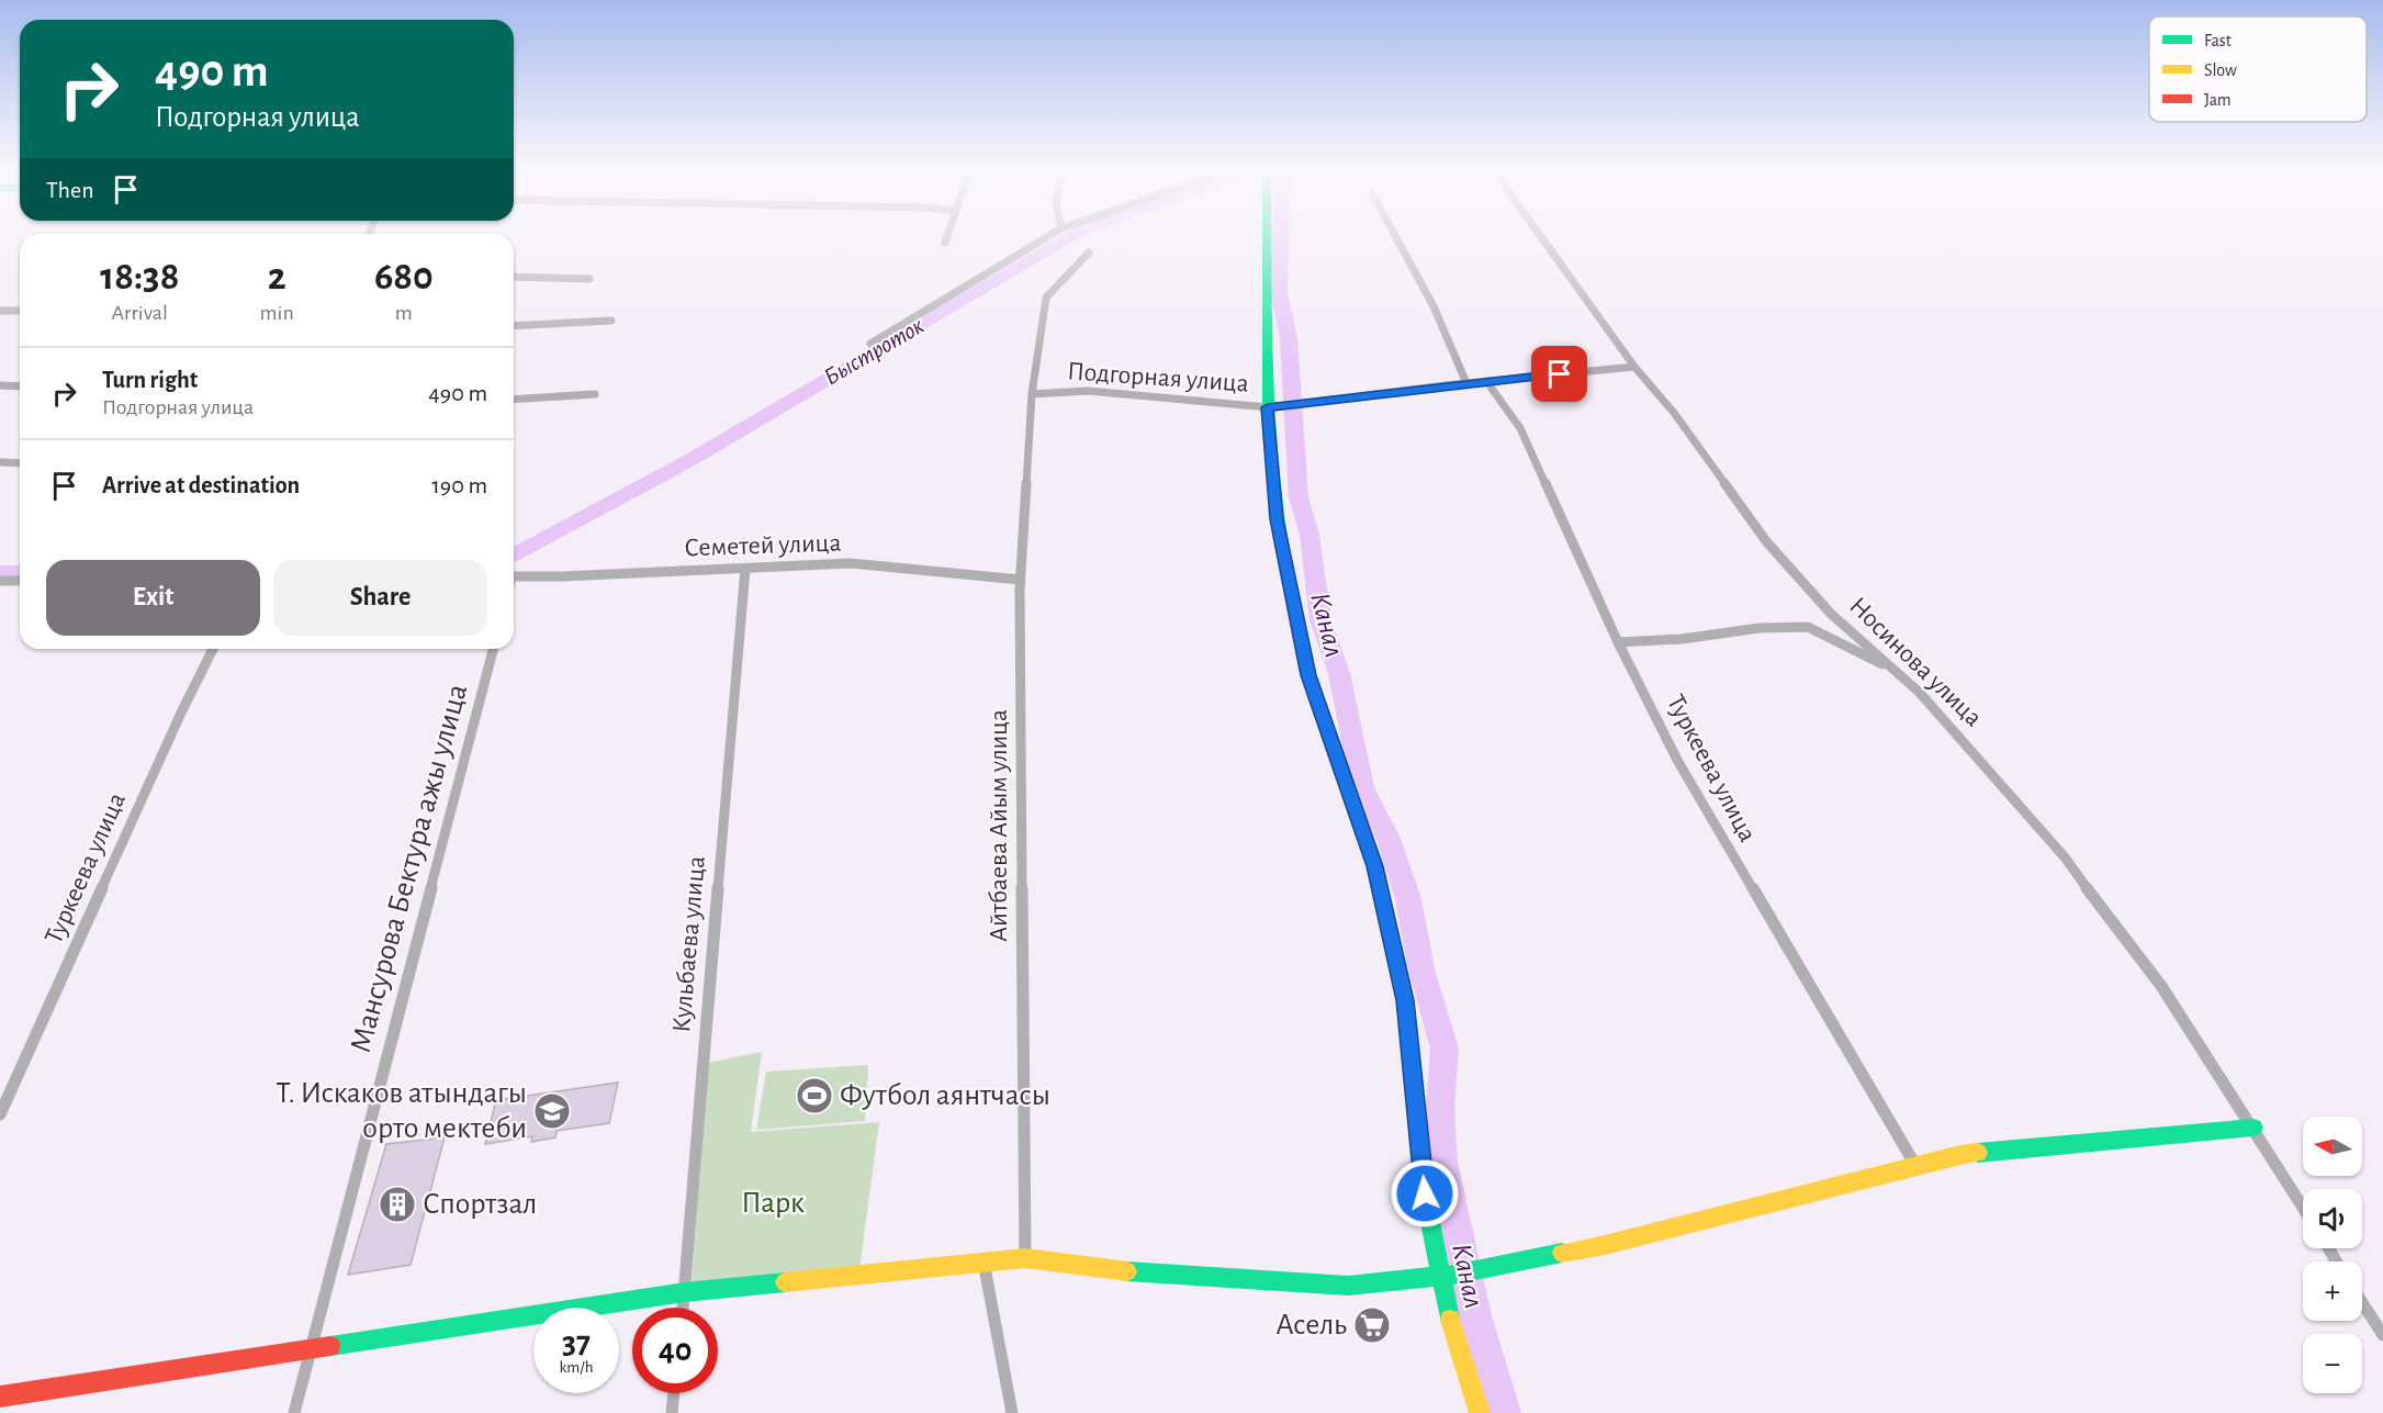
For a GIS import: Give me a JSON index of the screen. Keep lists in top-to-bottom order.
{
  "streets": {
    "street": [
      "Подгорная улица",
      "Семетей улица",
      "Носинова улица",
      "Туркеева улица",
      "Айтбаева Айым улица",
      "Мансурова Бектура ажы улица",
      "Кульбаева улица"
    ]
  },
  "crossings": [
    ["Подгорная улица", "Носинова улица"],
    ["Подгорная улица", "Туркеева улица"],
    ["Подгорная улица", "Айтбаева Айым улица"],
    ["Семетей улица", "Айтбаева Айым улица"],
    ["Семетей улица", "Кульбаева улица"]
  ],
  "water": ["Быстроток", "Канал"],
  "parks": ["Парк"],
  "places": {
    "sports": ["Футбол аянтчасы"],
    "school or university": ["Т. Искаков атындагы орто мектеби"],
    "building": ["Спортзал"],
    "supermarket": ["Асель"]
  },
  "legend": ["Fast", "Slow", "Jam"],
  "north": "left",
  "page": {
    "turn": ["490 m", "Подгорная улица"],
    "then": "Then",
    "eta": [
      "18:38",
      "Arrival",
      "2",
      "min",
      "680",
      "m"
    ],
    "list": [
      {
        "name": "Turn right",
        "note": "Подгорная улица",
        "value": "490 m"
      },
      {
        "name": "Arrive at destination",
        "value": "190 m"
      }
    ],
    "buttons": ["Exit", "Share"],
    "map_buttons": ["+", "−"],
    "speed": "37 km/h",
    "limit": "40"
  }
}
